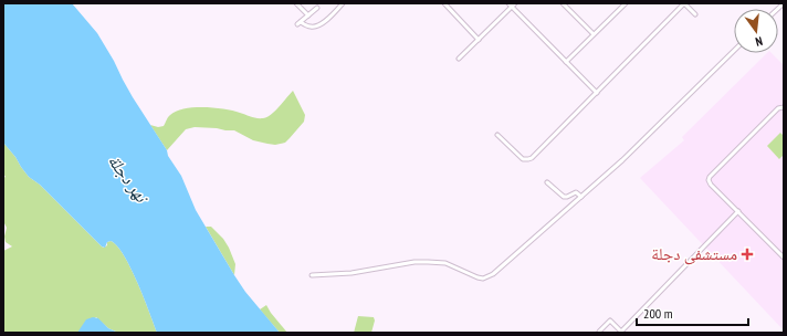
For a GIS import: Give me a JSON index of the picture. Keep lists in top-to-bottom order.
{
  "water": ["نهر دجلة"],
  "places": {
    "health": ["مستشفى دجلة"]
  },
  "scale_bar": "200 m",
  "north": "bottom"
}
